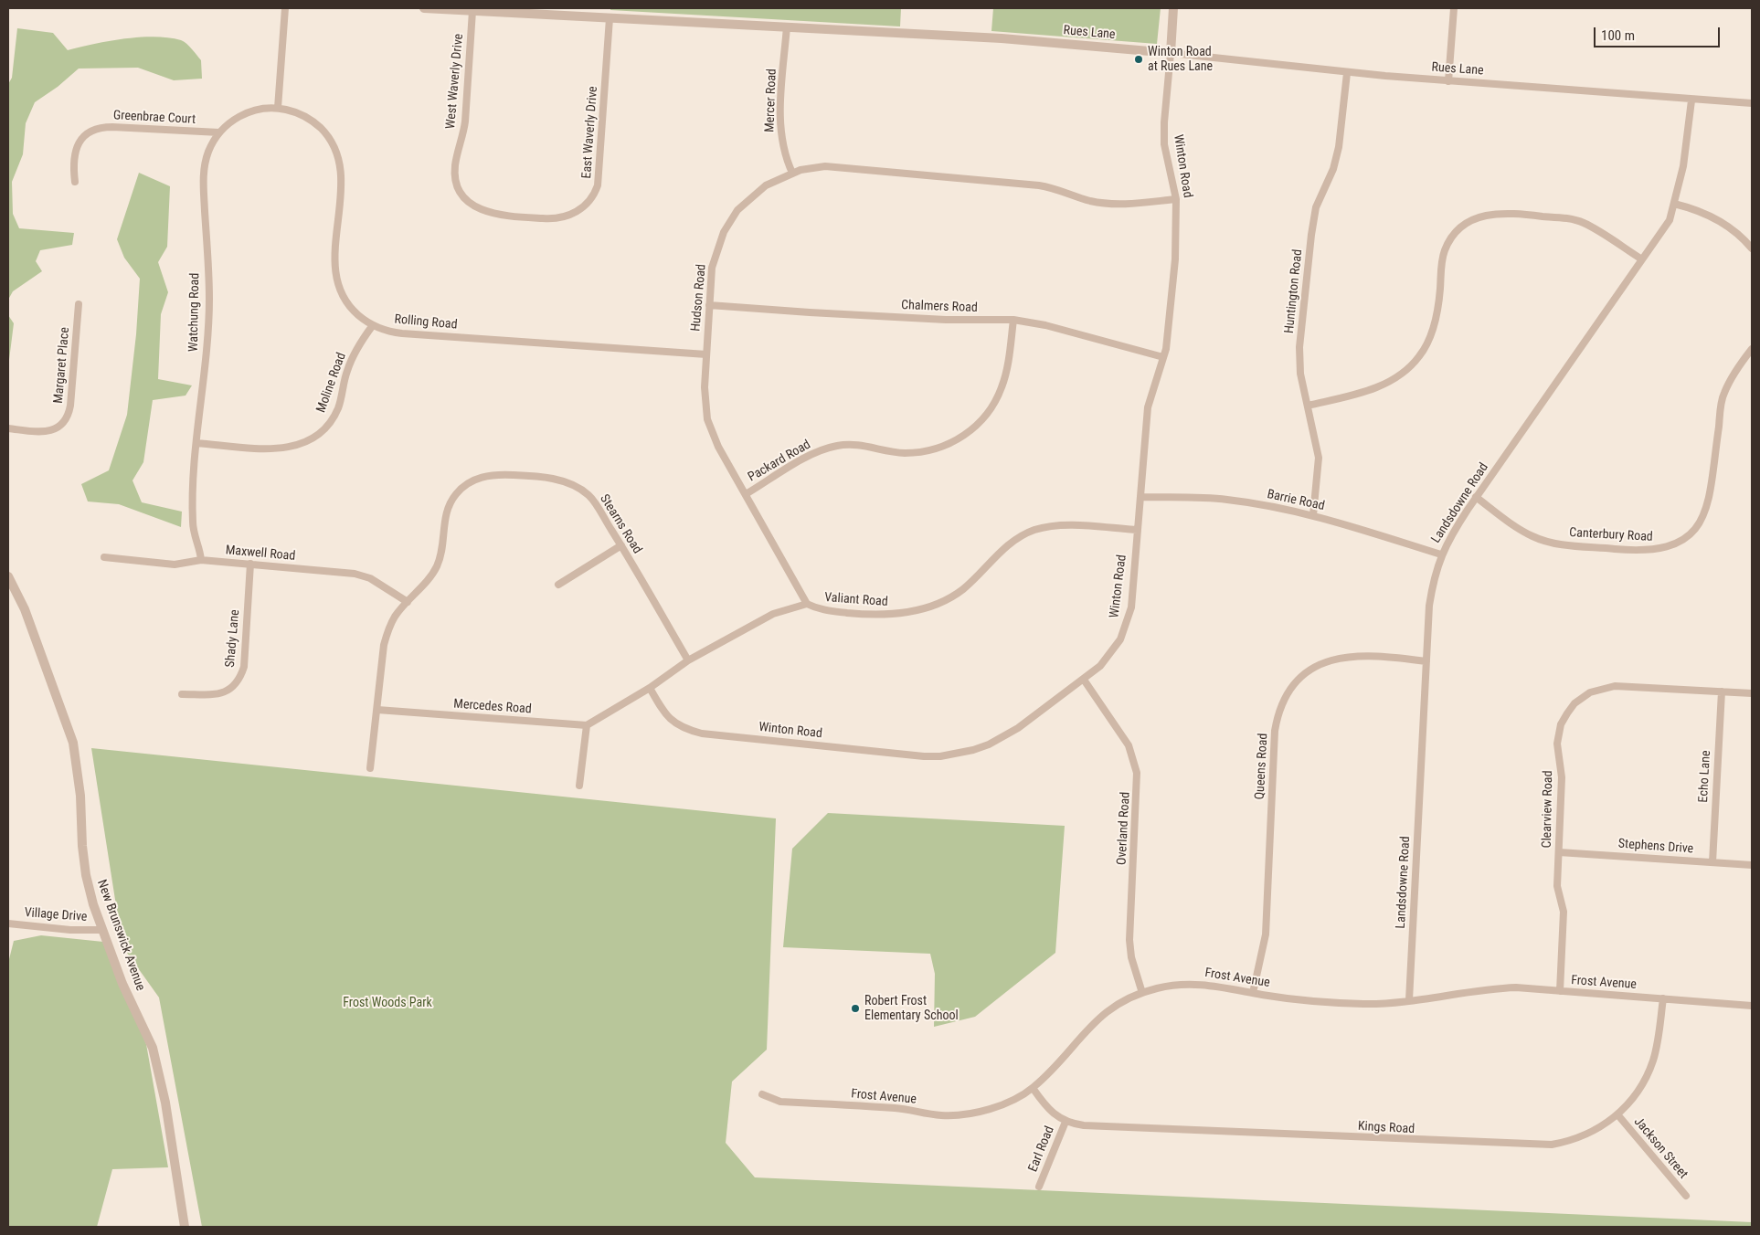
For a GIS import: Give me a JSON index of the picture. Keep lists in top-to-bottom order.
{
  "streets": {
    "street": [
      "Rues Lane",
      "West Waverly Drive",
      "Mercer Road",
      "Greenbrae Court",
      "East Waverly Drive",
      "Winton Road",
      "Huntington Road",
      "Hudson Road",
      "Chalmers Road",
      "Watchung Road",
      "Rolling Road",
      "Margaret Place",
      "Moline Road",
      "Packard Road",
      "Barrie Road",
      "Landsdowne Road",
      "Stearns Road",
      "Canterbury Road",
      "Maxwell Road",
      "Valiant Road",
      "Shady Lane",
      "Mercedes Road",
      "Queens Road",
      "Echo Lane",
      "Clearview Road",
      "Overland Road",
      "Stephens Drive",
      "Village Drive",
      "New Brunswick Avenue",
      "Frost Avenue",
      "Kings Road",
      "Jackson Street",
      "Earl Road"
    ]
  },
  "crossings": [
    ["Rues Lane", "West Waverly Drive"],
    ["Rues Lane", "Mercer Road"],
    ["Rues Lane", "East Waverly Drive"],
    ["Rues Lane", "Winton Road"],
    ["Rues Lane", "Huntington Road"],
    ["Rues Lane", "Landsdowne Road"],
    ["West Waverly Drive", "East Waverly Drive"],
    ["Mercer Road", "Hudson Road"],
    ["Greenbrae Court", "Watchung Road"],
    ["Winton Road", "Hudson Road"],
    ["Winton Road", "Chalmers Road"],
    ["Winton Road", "Barrie Road"],
    ["Winton Road", "Valiant Road"],
    ["Winton Road", "Overland Road"],
    ["Huntington Road", "Barrie Road"],
    ["Hudson Road", "Chalmers Road"],
    ["Hudson Road", "Rolling Road"],
    ["Hudson Road", "Packard Road"],
    ["Hudson Road", "Valiant Road"],
    ["Chalmers Road", "Packard Road"],
    ["Watchung Road", "Rolling Road"],
    ["Watchung Road", "Moline Road"],
    ["Watchung Road", "Maxwell Road"],
    ["Rolling Road", "Moline Road"],
    ["Barrie Road", "Landsdowne Road"],
    ["Landsdowne Road", "Canterbury Road"],
    ["Landsdowne Road", "Queens Road"],
    ["Landsdowne Road", "Frost Avenue"],
    ["Stearns Road", "Maxwell Road"],
    ["Stearns Road", "Valiant Road"],
    ["Stearns Road", "Mercedes Road"],
    ["Maxwell Road", "Shady Lane"],
    ["Valiant Road", "Mercedes Road"],
    ["Queens Road", "Frost Avenue"],
    ["Echo Lane", "Clearview Road"],
    ["Echo Lane", "Stephens Drive"],
    ["Clearview Road", "Stephens Drive"],
    ["Clearview Road", "Frost Avenue"],
    ["Overland Road", "Frost Avenue"],
    ["Village Drive", "New Brunswick Avenue"],
    ["Frost Avenue", "Kings Road"],
    ["Kings Road", "Jackson Street"],
    ["Kings Road", "Earl Road"]
  ],
  "parks": ["Frost Woods Park"],
  "places": ["Winton Road at Rues Lane", "Robert Frost Elementary School"],
  "scale_bar": "100 m"
}
